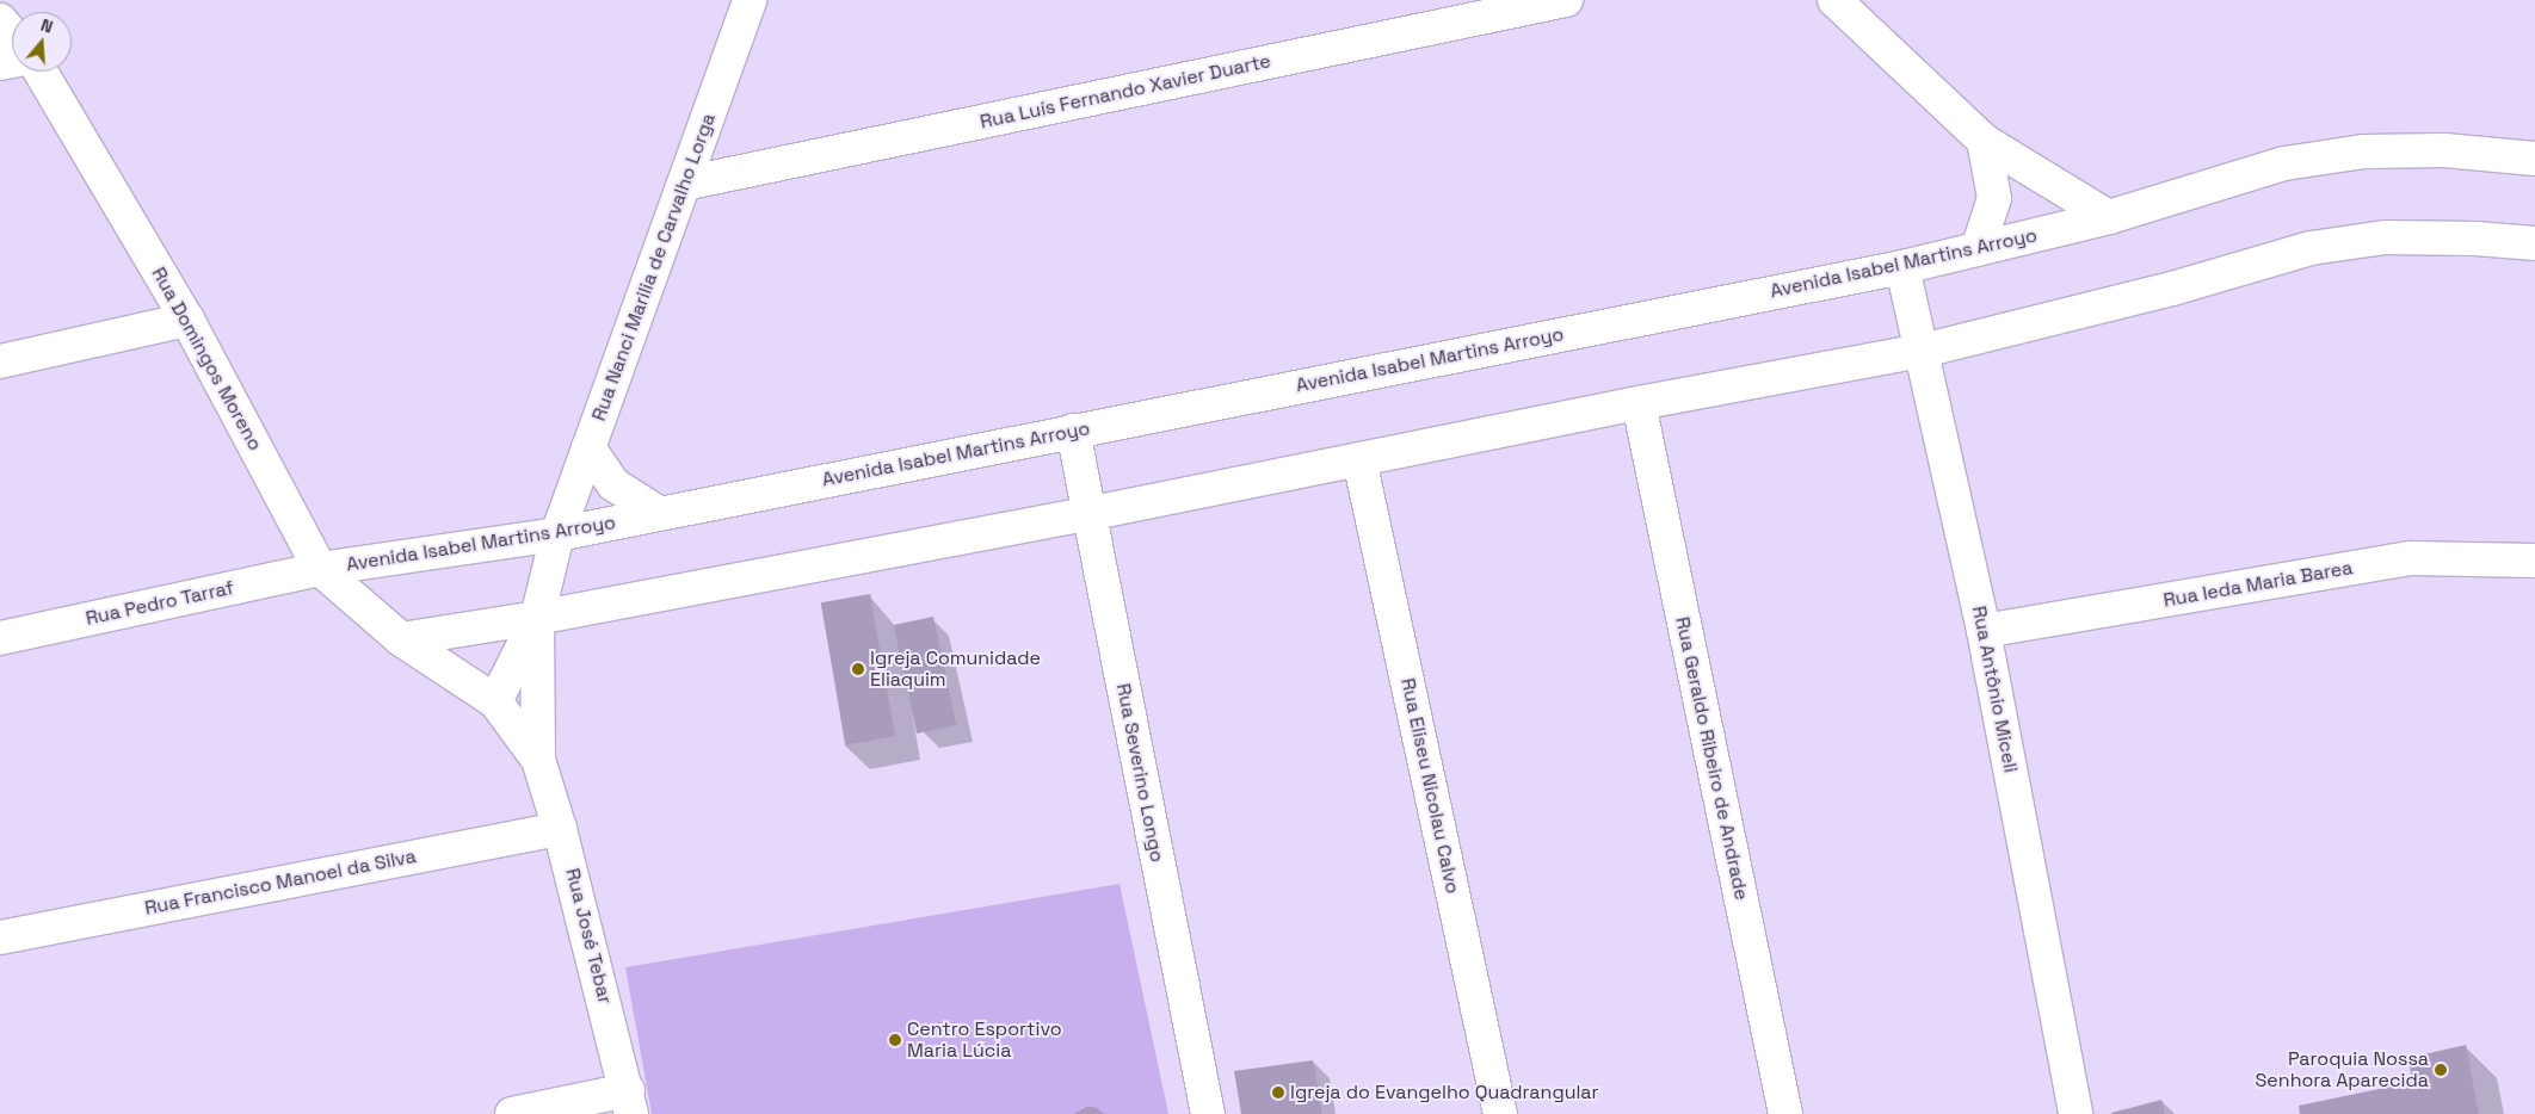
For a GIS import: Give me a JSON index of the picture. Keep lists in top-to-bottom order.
{
  "streets": {
    "street": [
      "Rua Luís Fernando Xavier Duarte",
      "Avenida Isabel Martins Arroyo",
      "Rua Nanci Marilia de Carvalho Lorga",
      "Rua Domingos Moreno",
      "Rua Ieda Maria Barea",
      "Rua Pedro Tarraf",
      "Rua Antônio Miceli",
      "Rua Geraldo Ribeiro de Andrade",
      "Rua Severino Longo",
      "Rua Eliseu Nicolau Calvo",
      "Rua Francisco Manoel da Silva",
      "Rua José Tebar"
    ]
  },
  "crossings": [
    ["Rua Luís Fernando Xavier Duarte", "Rua Nanci Marilia de Carvalho Lorga"],
    ["Avenida Isabel Martins Arroyo", "Rua Nanci Marilia de Carvalho Lorga"],
    ["Avenida Isabel Martins Arroyo", "Rua Domingos Moreno"],
    ["Avenida Isabel Martins Arroyo", "Rua Pedro Tarraf"],
    ["Avenida Isabel Martins Arroyo", "Rua Antônio Miceli"],
    ["Avenida Isabel Martins Arroyo", "Rua Severino Longo"],
    ["Rua Nanci Marilia de Carvalho Lorga", "Rua José Tebar"],
    ["Rua Domingos Moreno", "Rua Pedro Tarraf"],
    ["Rua Domingos Moreno", "Rua José Tebar"],
    ["Rua Ieda Maria Barea", "Rua Antônio Miceli"],
    ["Rua Francisco Manoel da Silva", "Rua José Tebar"]
  ],
  "places": [
    "Igreja Comunidade Eliaquim",
    "Centro Esportivo Maria Lúcia",
    "Paroquia Nossa Senhora Aparecida",
    "Igreja do Evangelho Quadrangular"
  ],
  "north": "top"
}
